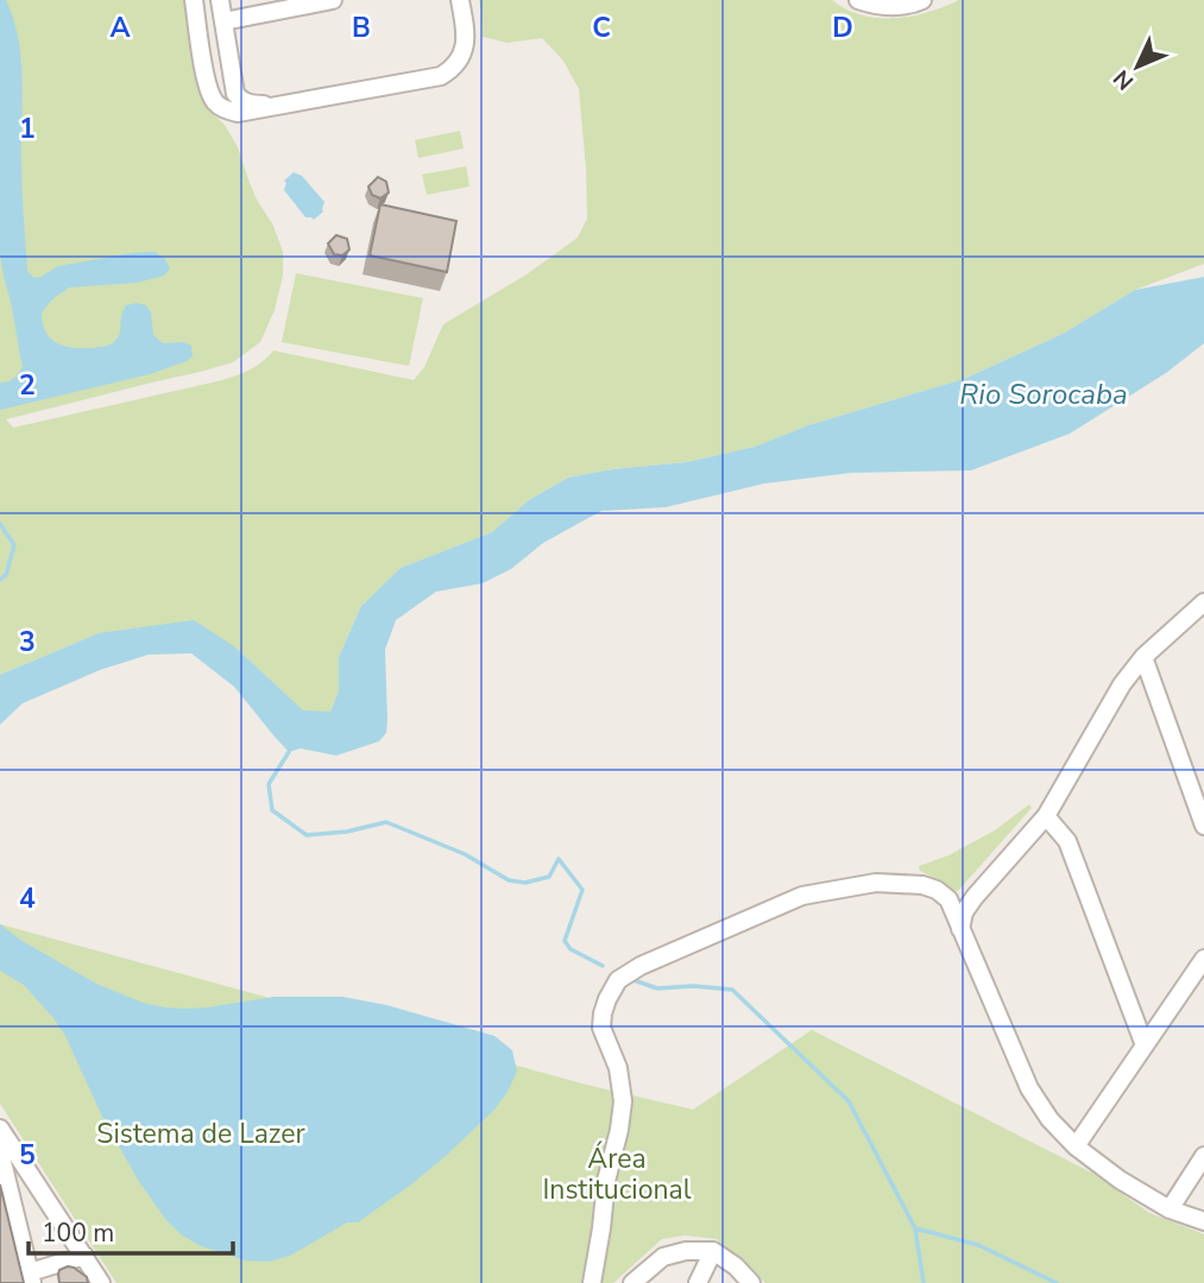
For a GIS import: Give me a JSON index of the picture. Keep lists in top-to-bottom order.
{
  "water": ["Rio Sorocaba"],
  "parks": ["Sistema de Lazer", "Área Institucional"],
  "scale_bar": "100 m",
  "north": "bottom left",
  "grid": {
    "columns": [
      "A",
      "B",
      "C",
      "D"
    ],
    "rows": [
      "1",
      "2",
      "3",
      "4",
      "5"
    ]
  }
}
